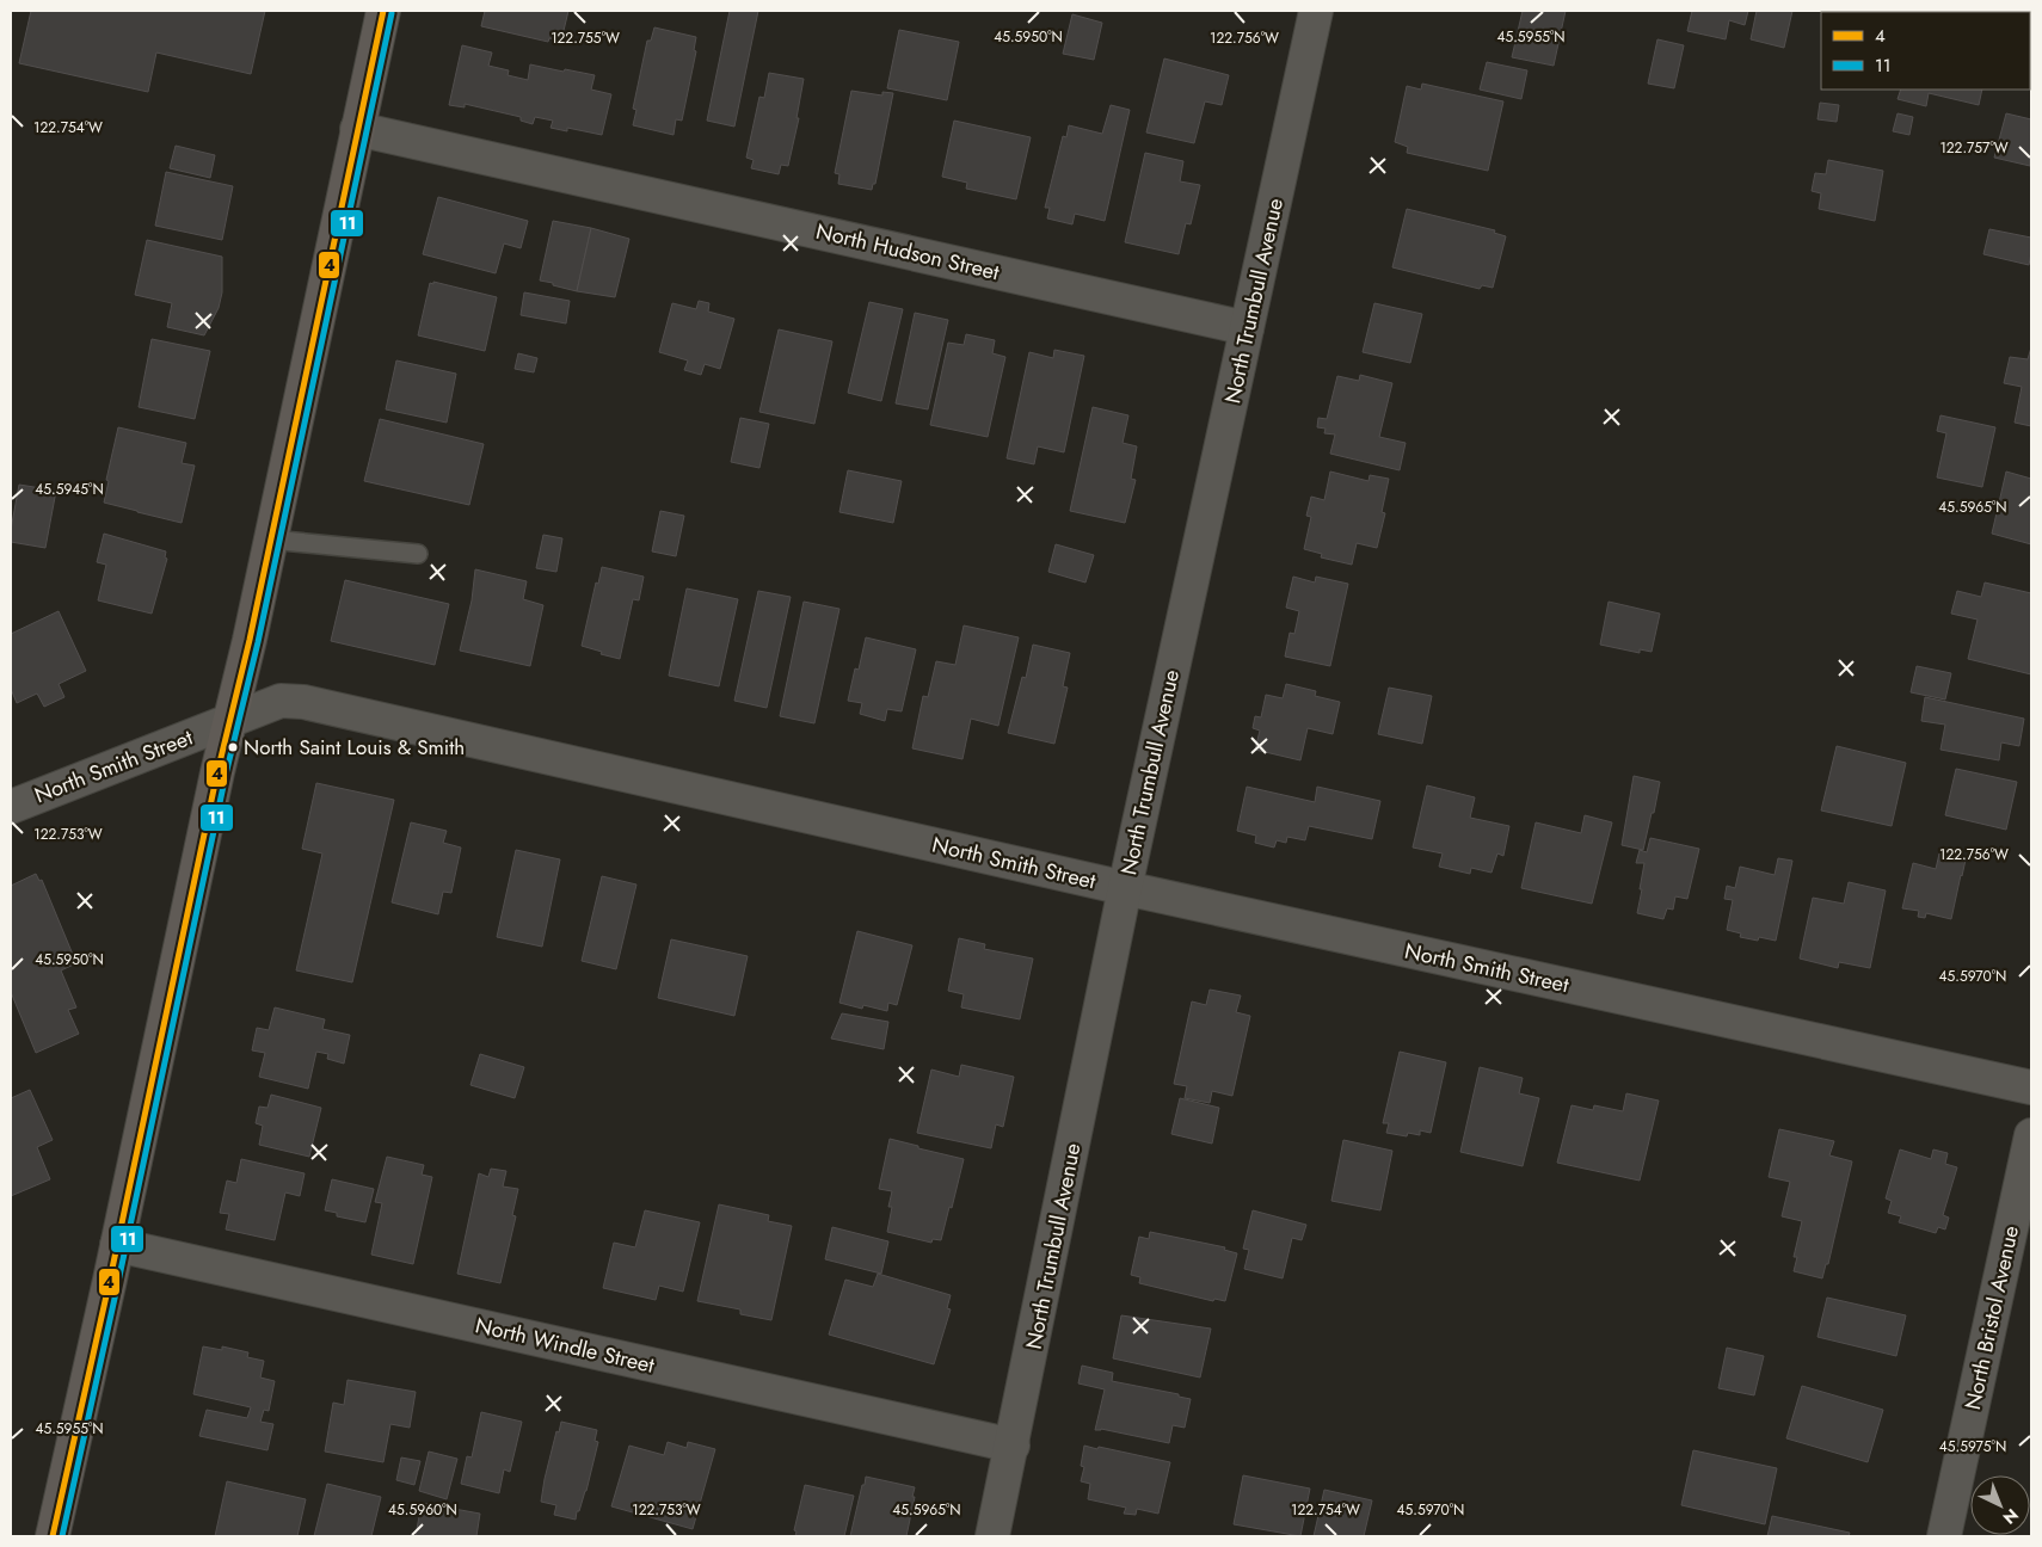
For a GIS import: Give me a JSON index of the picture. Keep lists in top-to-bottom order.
{
  "streets": {
    "street": [
      "North Hudson Street",
      "North Trumbull Avenue",
      "North Smith Street",
      "North Bristol Avenue",
      "North Windle Street"
    ]
  },
  "crossings": [
    ["North Hudson Street", "North Trumbull Avenue"],
    ["North Trumbull Avenue", "North Smith Street"],
    ["North Trumbull Avenue", "North Windle Street"]
  ],
  "places": ["North Saint Louis & Smith"],
  "lines": ["transit line 4", "transit line 11"],
  "legend": ["4", "11"],
  "north": "bottom right",
  "coordinates": [
    "45.5950°N",
    "45.5955°N",
    "122.755°W",
    "122.756°W",
    "122.754°W",
    "122.757°W",
    "45.5945°N",
    "45.5965°N",
    "122.753°W",
    "45.5970°N",
    "45.5975°N",
    "45.5960°N"
  ]
}
